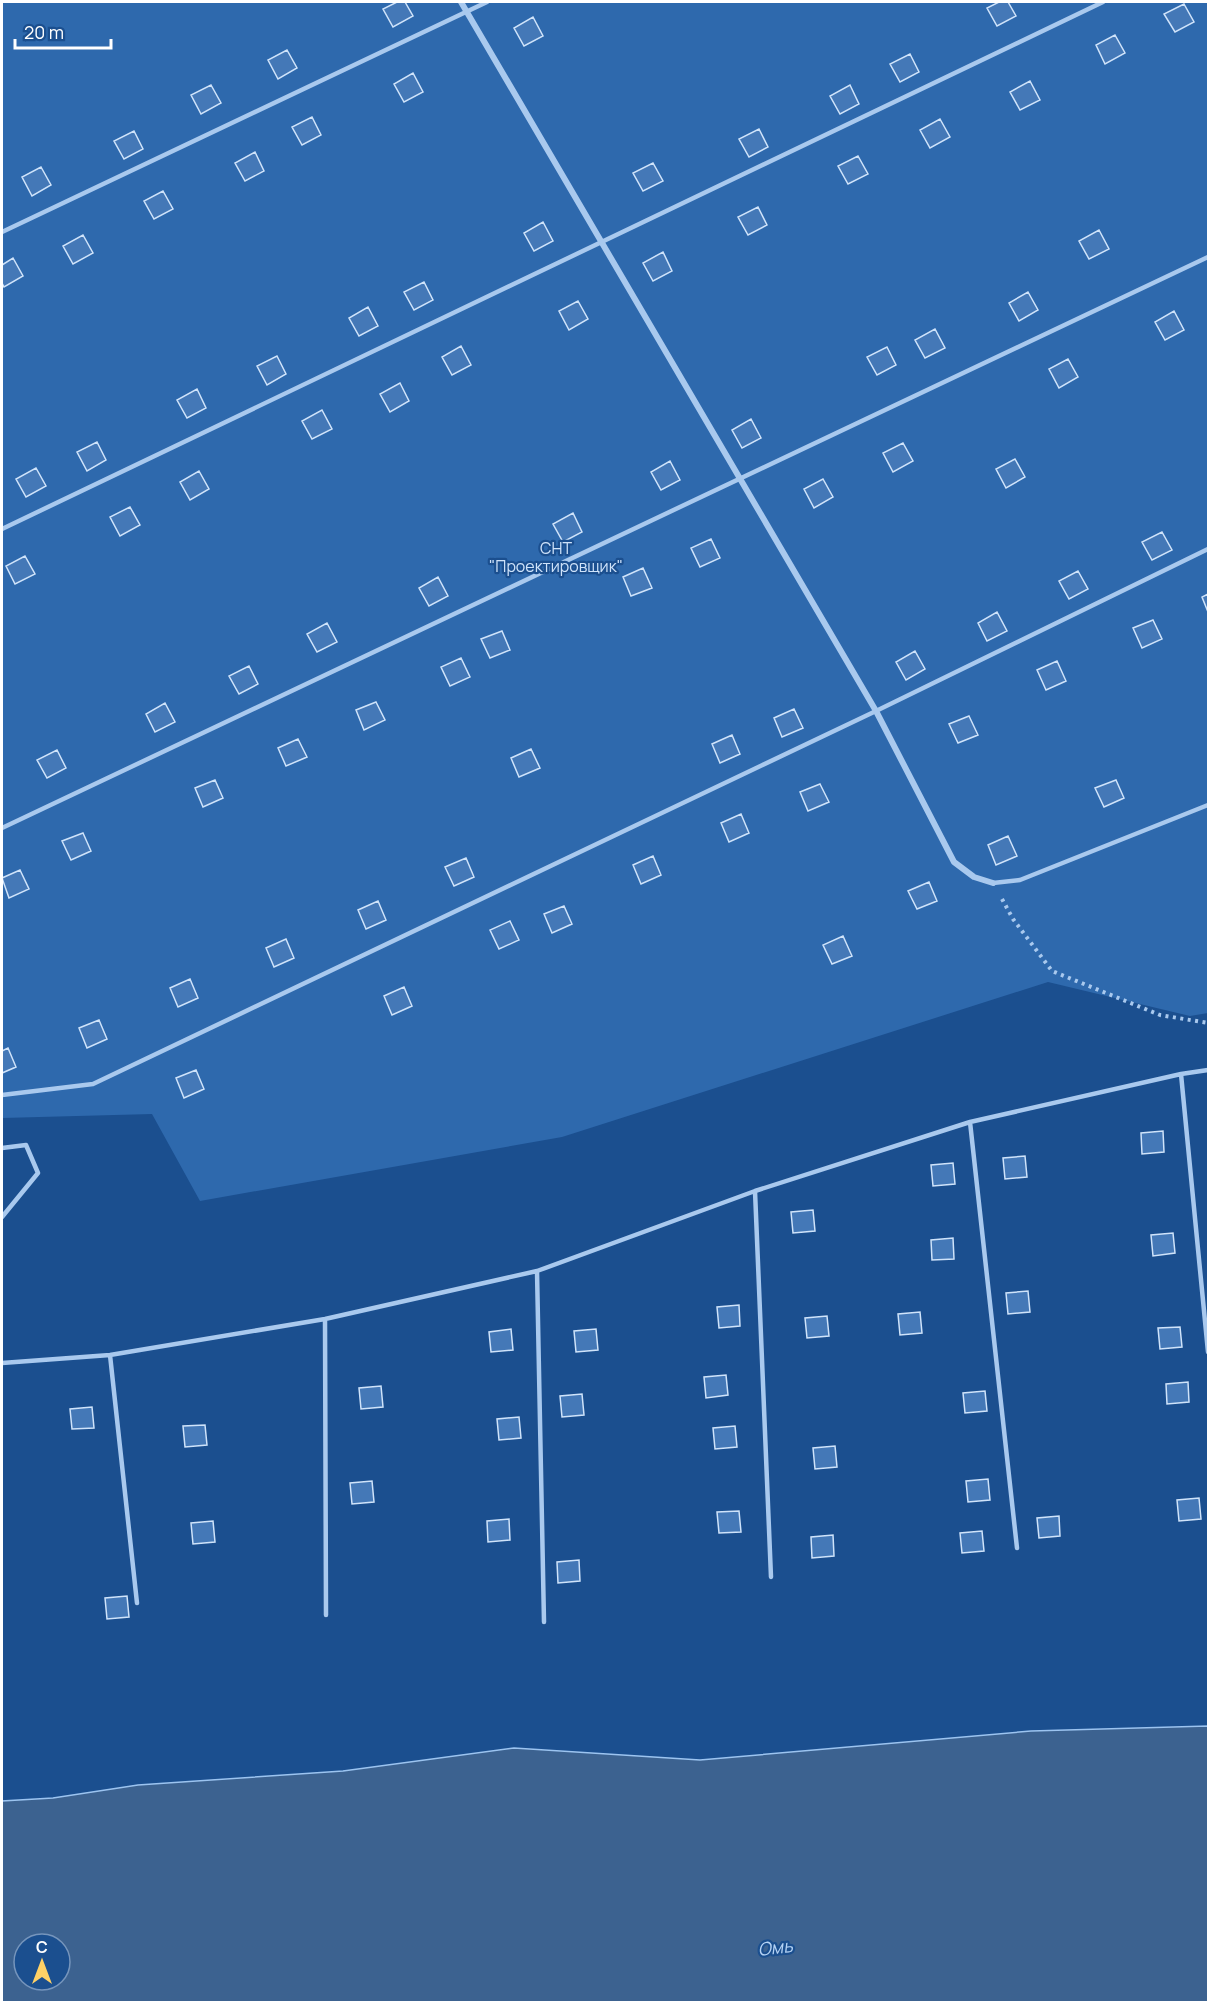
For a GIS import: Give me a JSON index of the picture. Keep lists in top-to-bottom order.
{
  "water": ["Омь"],
  "parks": ["СНТ \"Проектировщик\""],
  "scale_bar": "20 m",
  "north": "top"
}
